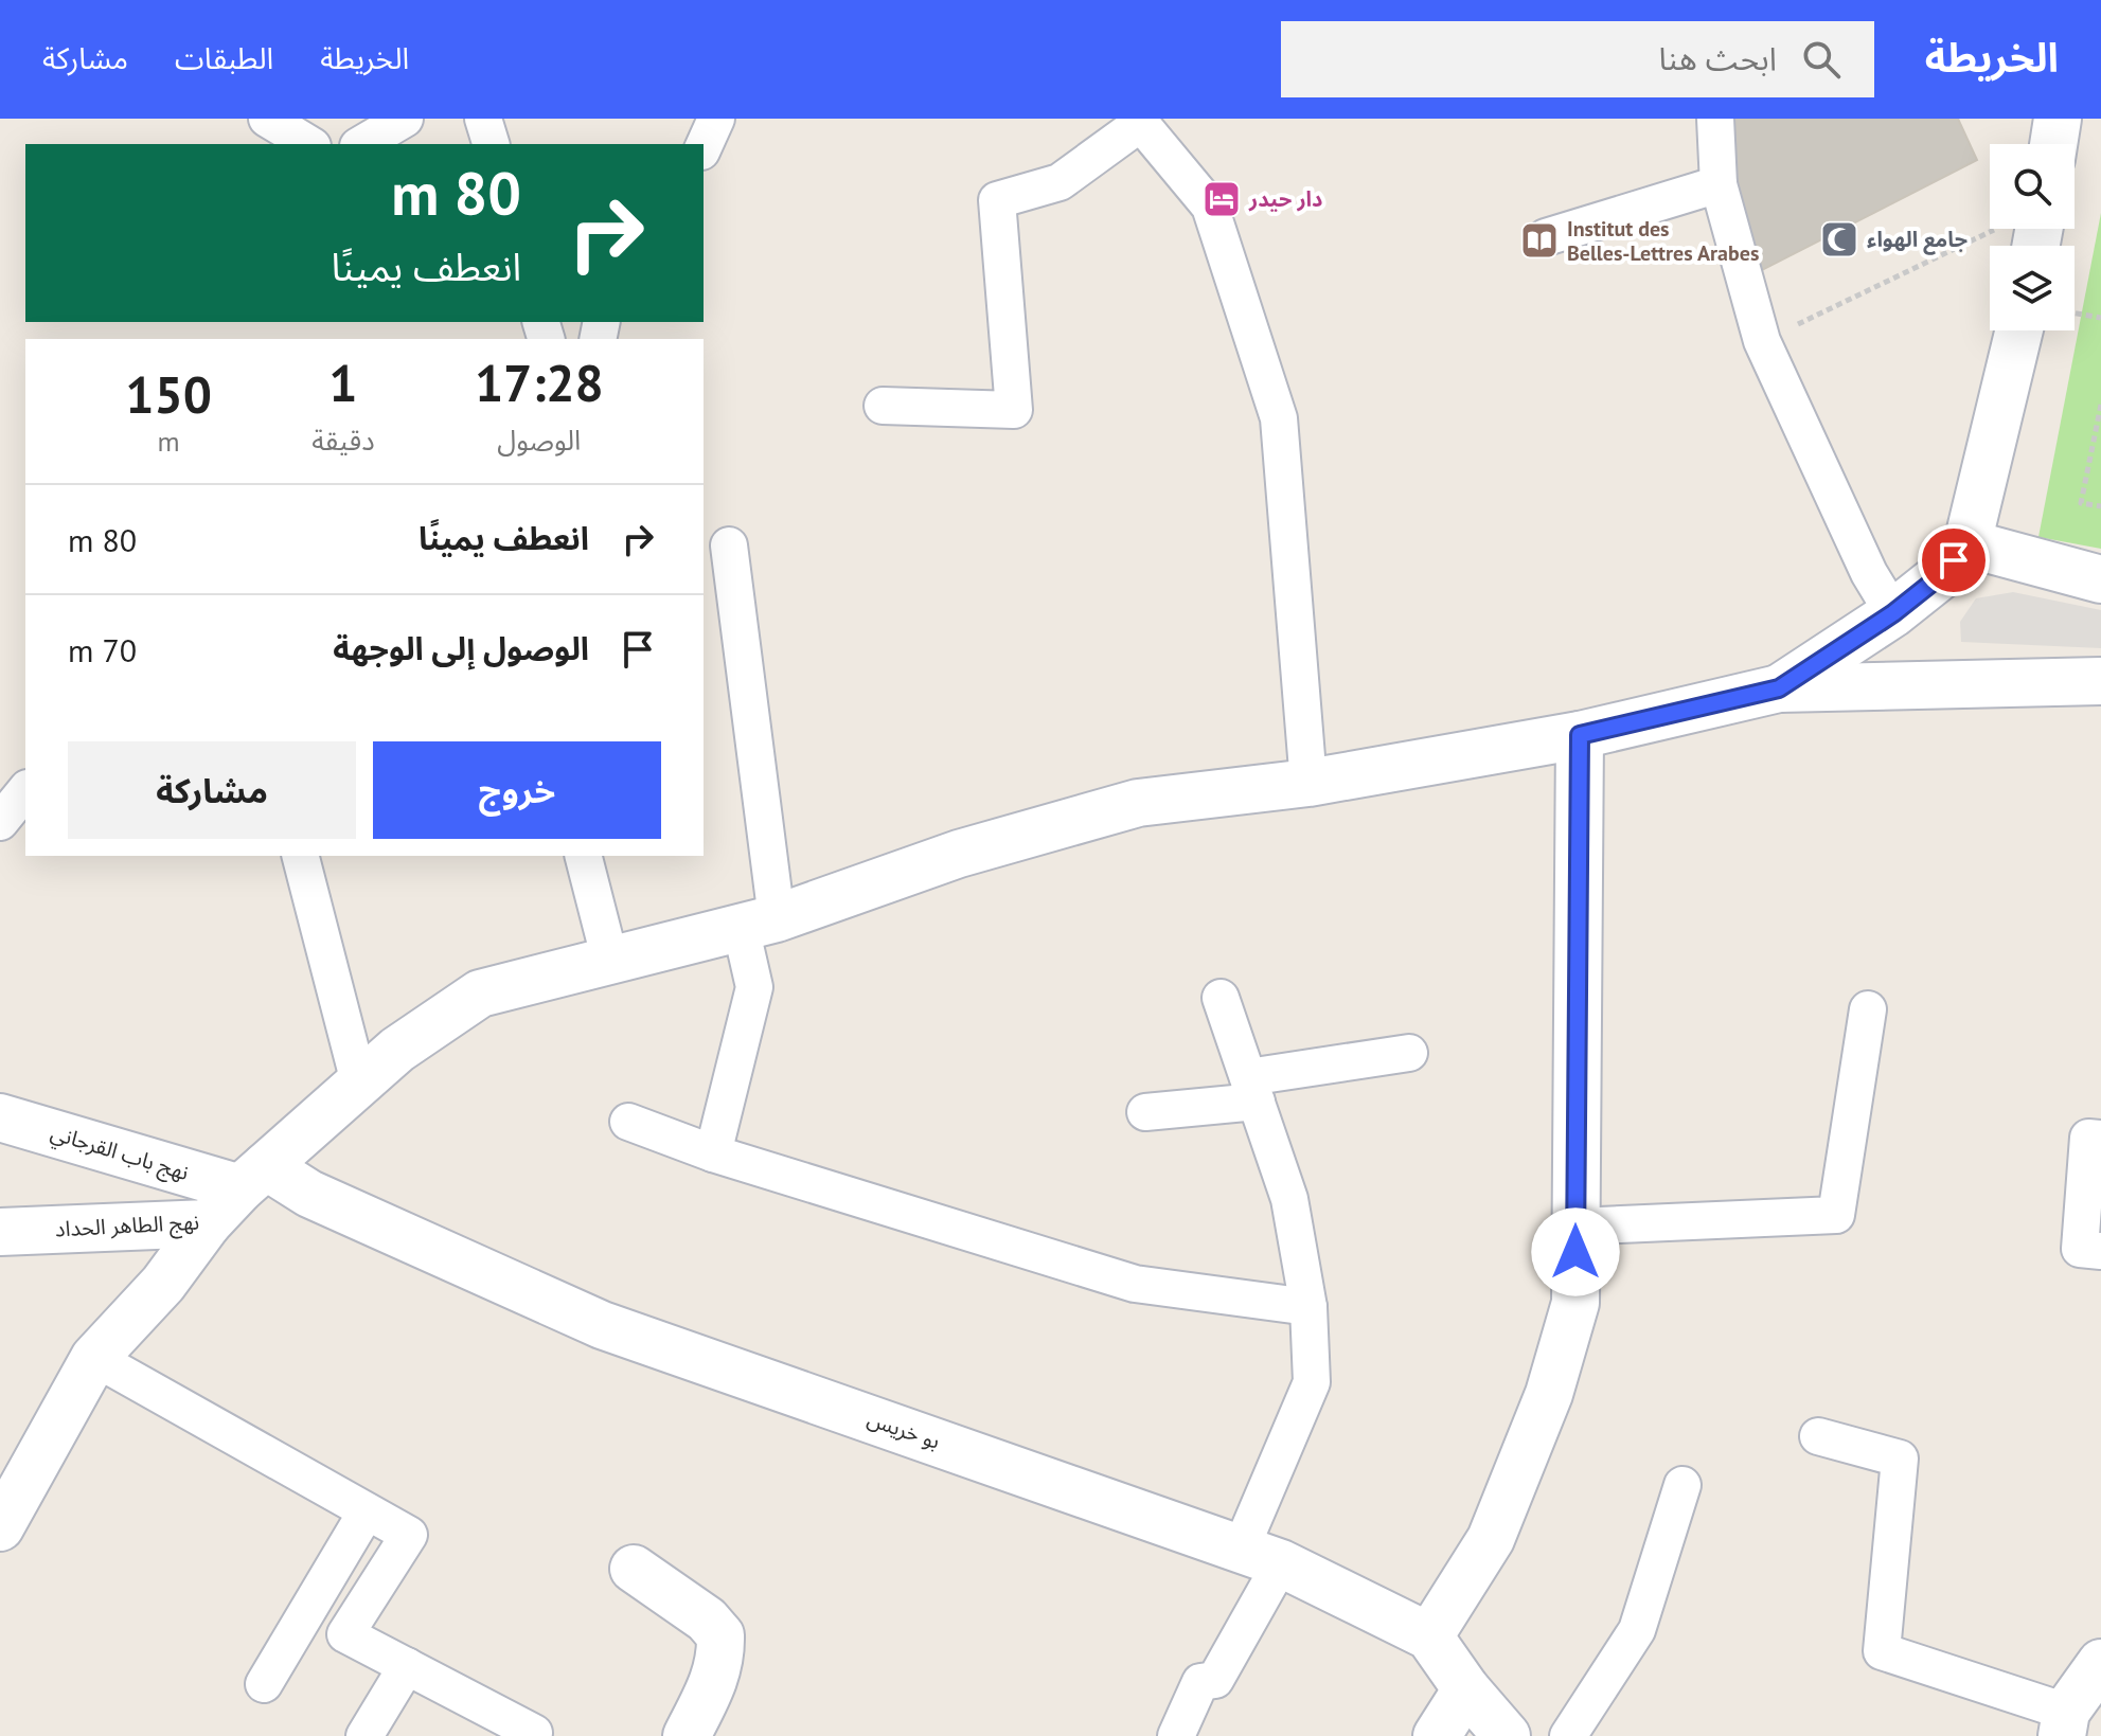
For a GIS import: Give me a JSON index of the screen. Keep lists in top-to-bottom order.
{
  "streets": {
    "street": ["نهج باب القرجاني", "نهج الطاهر الحداد", "بو خريس"]
  },
  "crossings": [
    ["نهج باب القرجاني", "نهج الطاهر الحداد"],
    ["نهج باب القرجاني", "بو خريس"],
    ["نهج الطاهر الحداد", "بو خريس"]
  ],
  "places": {
    "hotel": ["دار حيدر"],
    "mosque": ["جامع الهواء"],
    "library": ["Institut des Belles-Lettres Arabes"]
  },
  "page": {
    "header": "الخريطة",
    "search": "ابحث هنا",
    "nav": ["الخريطة", "الطبقات", "مشاركة"],
    "turn": ["80 m", "انعطف يمينًا"],
    "eta": [
      "17:28",
      "الوصول",
      "1",
      "دقيقة",
      "150",
      "m"
    ],
    "list": [
      {
        "name": "انعطف يمينًا",
        "value": "80 m"
      },
      {
        "name": "الوصول إلى الوجهة",
        "value": "70 m"
      }
    ],
    "buttons": ["خروج", "مشاركة"]
  }
}
